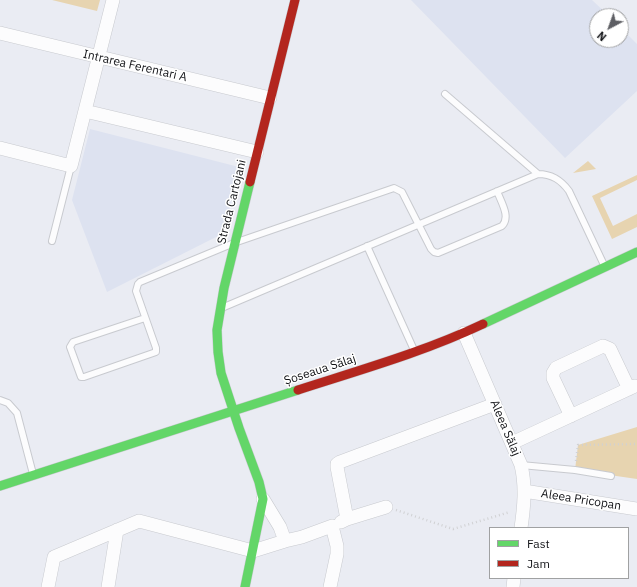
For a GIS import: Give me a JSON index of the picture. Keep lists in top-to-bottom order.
{
  "streets": {
    "street": [
      "Intrarea Ferentari A",
      "Strada Cartojani",
      "Șoseaua Sălaj",
      "Aleea Sălaj",
      "Aleea Pricopan"
    ]
  },
  "crossings": [
    ["Intrarea Ferentari A", "Strada Cartojani"],
    ["Strada Cartojani", "Șoseaua Sălaj"],
    ["Șoseaua Sălaj", "Aleea Sălaj"],
    ["Aleea Sălaj", "Aleea Pricopan"]
  ],
  "legend": ["Fast", "Jam"],
  "north": "bottom left"
}
